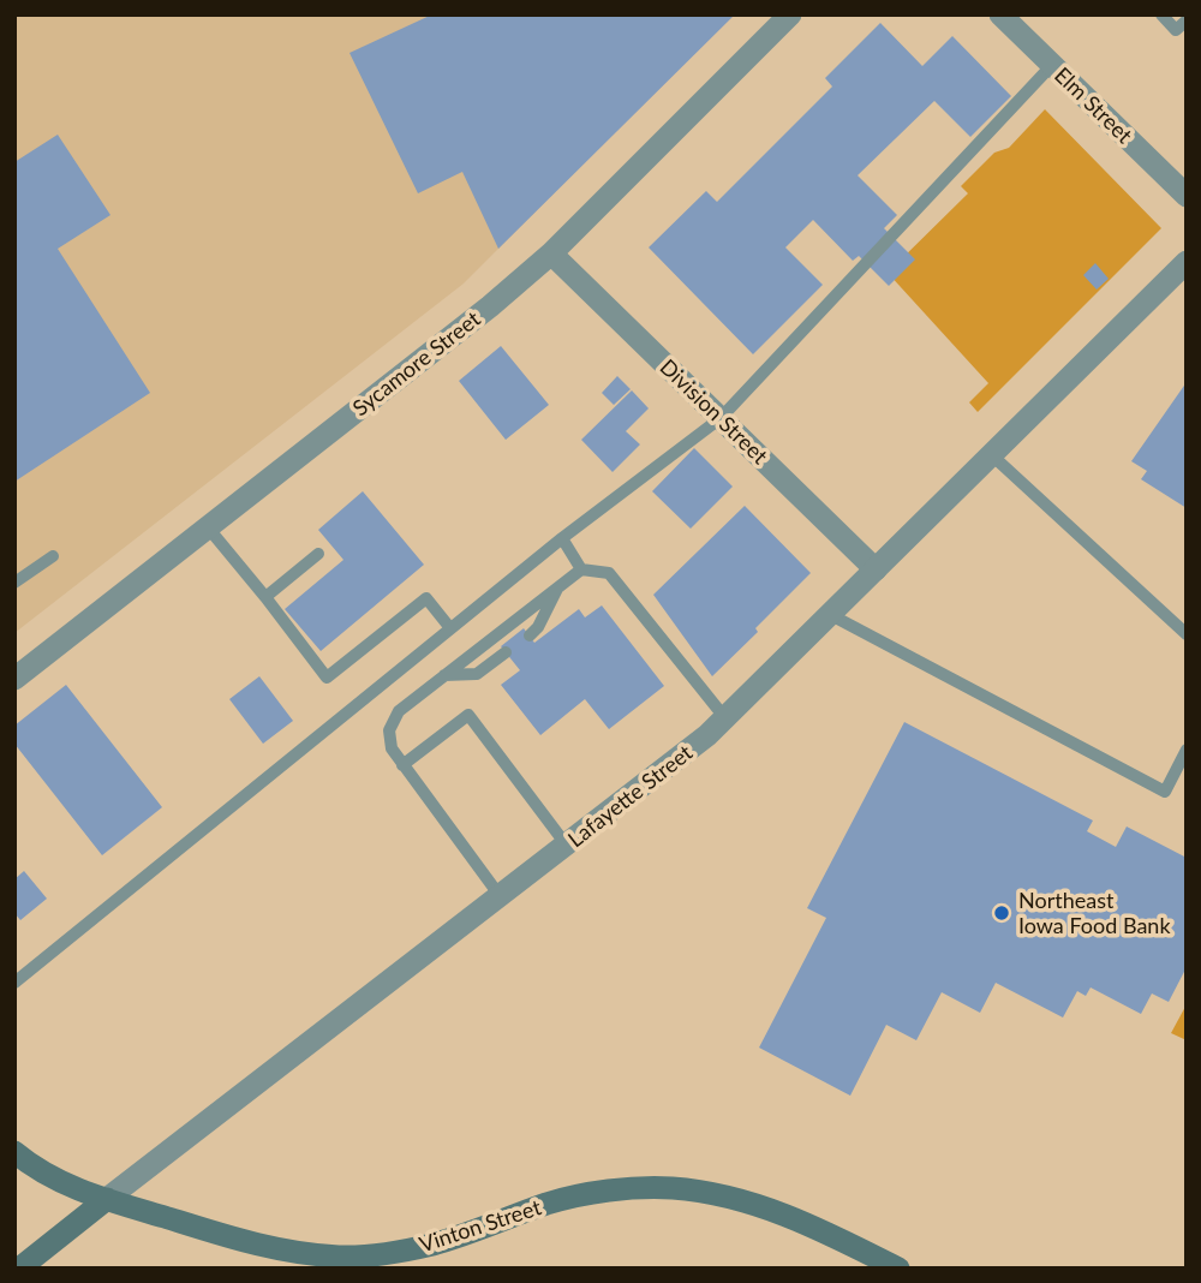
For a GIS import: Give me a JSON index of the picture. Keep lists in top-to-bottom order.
{
  "streets": {
    "main road": ["Lafayette Street", "Vinton Street"],
    "street": ["Elm Street", "Sycamore Street", "Division Street"]
  },
  "crossings": [
    ["Sycamore Street", "Division Street"],
    ["Division Street", "Lafayette Street"],
    ["Lafayette Street", "Vinton Street"]
  ],
  "places": ["Northeast Iowa Food Bank"]
}
